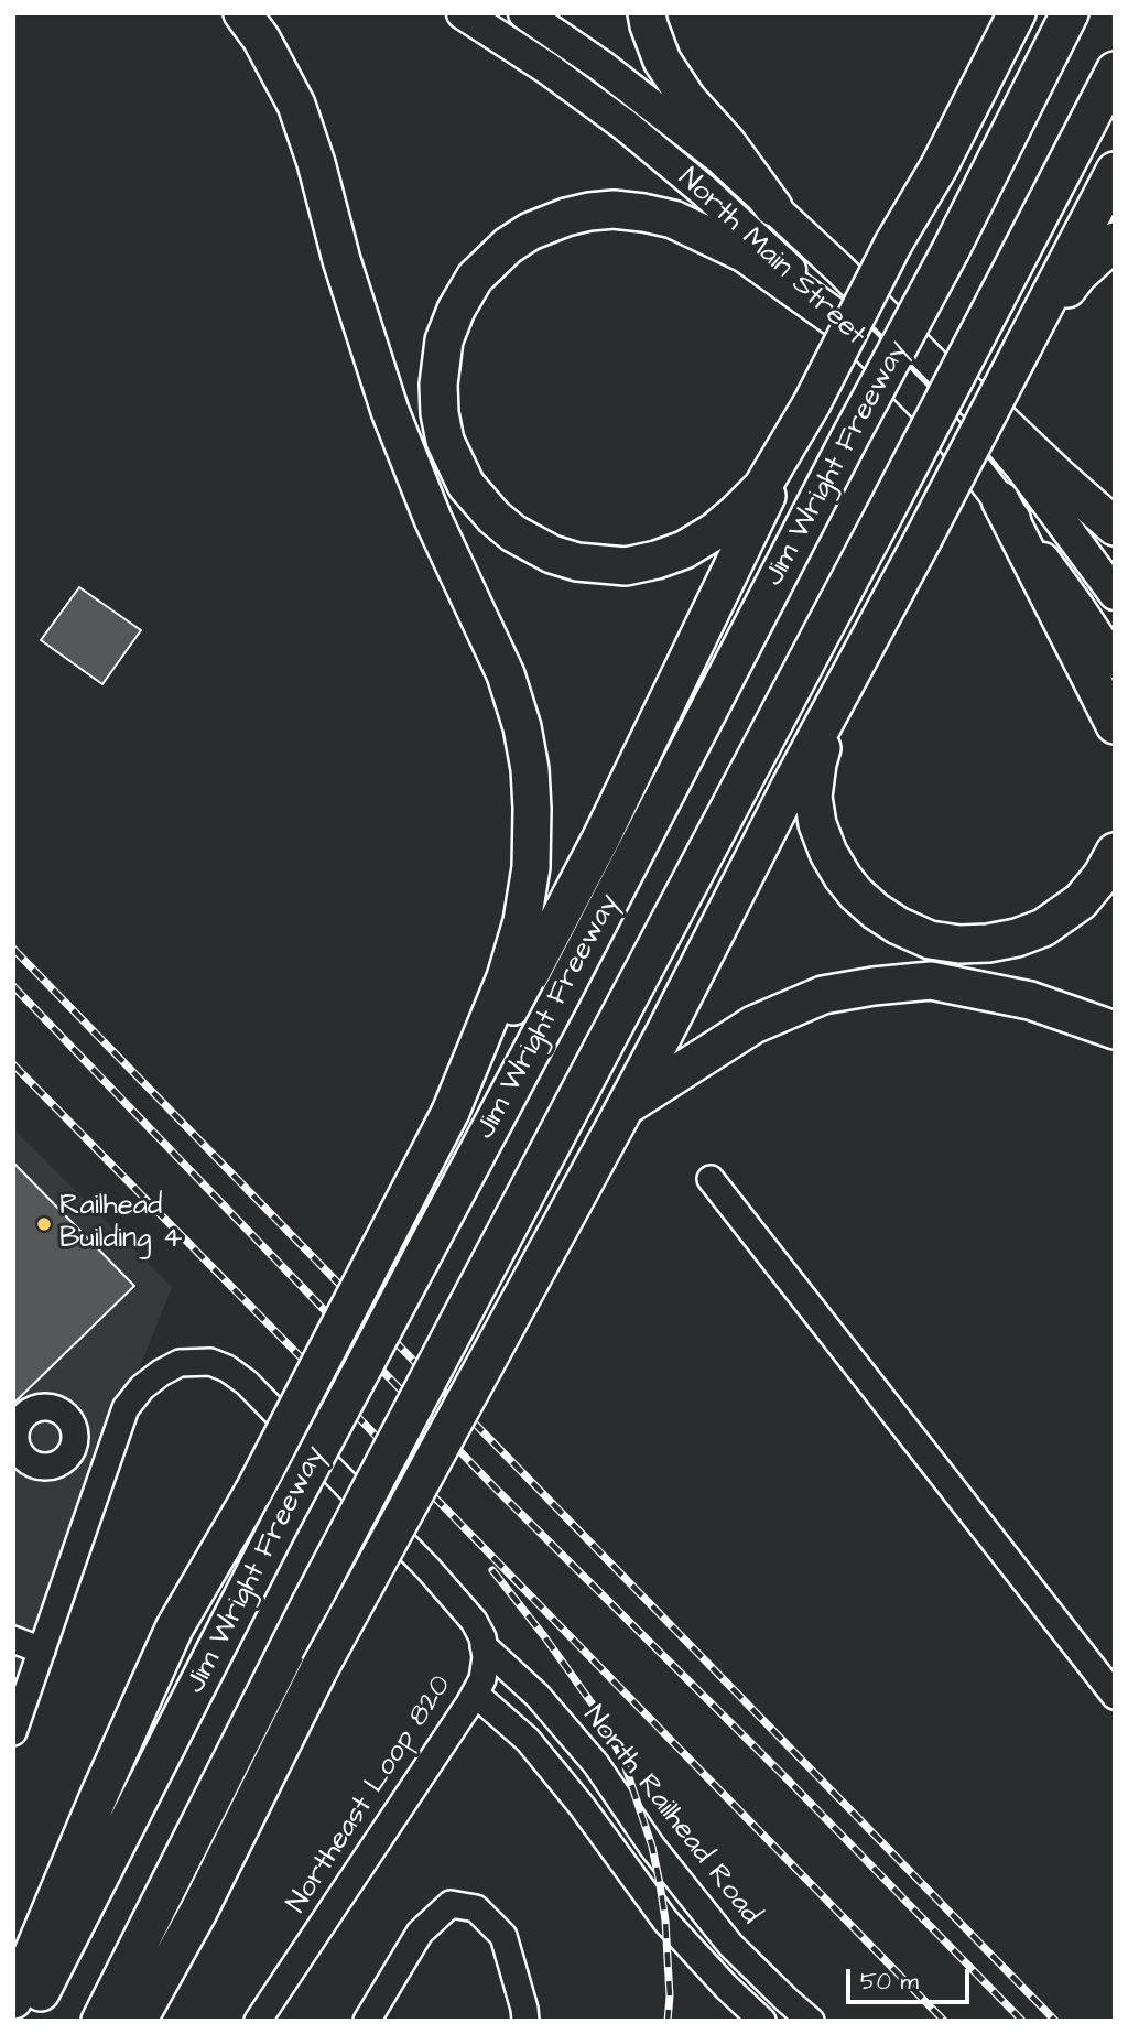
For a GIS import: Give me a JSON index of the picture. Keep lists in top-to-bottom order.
{
  "streets": {
    "highway": ["Jim Wright Freeway"],
    "main road": ["North Main Street"],
    "street": ["Northeast Loop 820", "North Railhead Road"]
  },
  "crossings": [
    ["Northeast Loop 820", "North Railhead Road"]
  ],
  "places": ["Railhead Building 4"],
  "scale_bar": "50 m"
}
